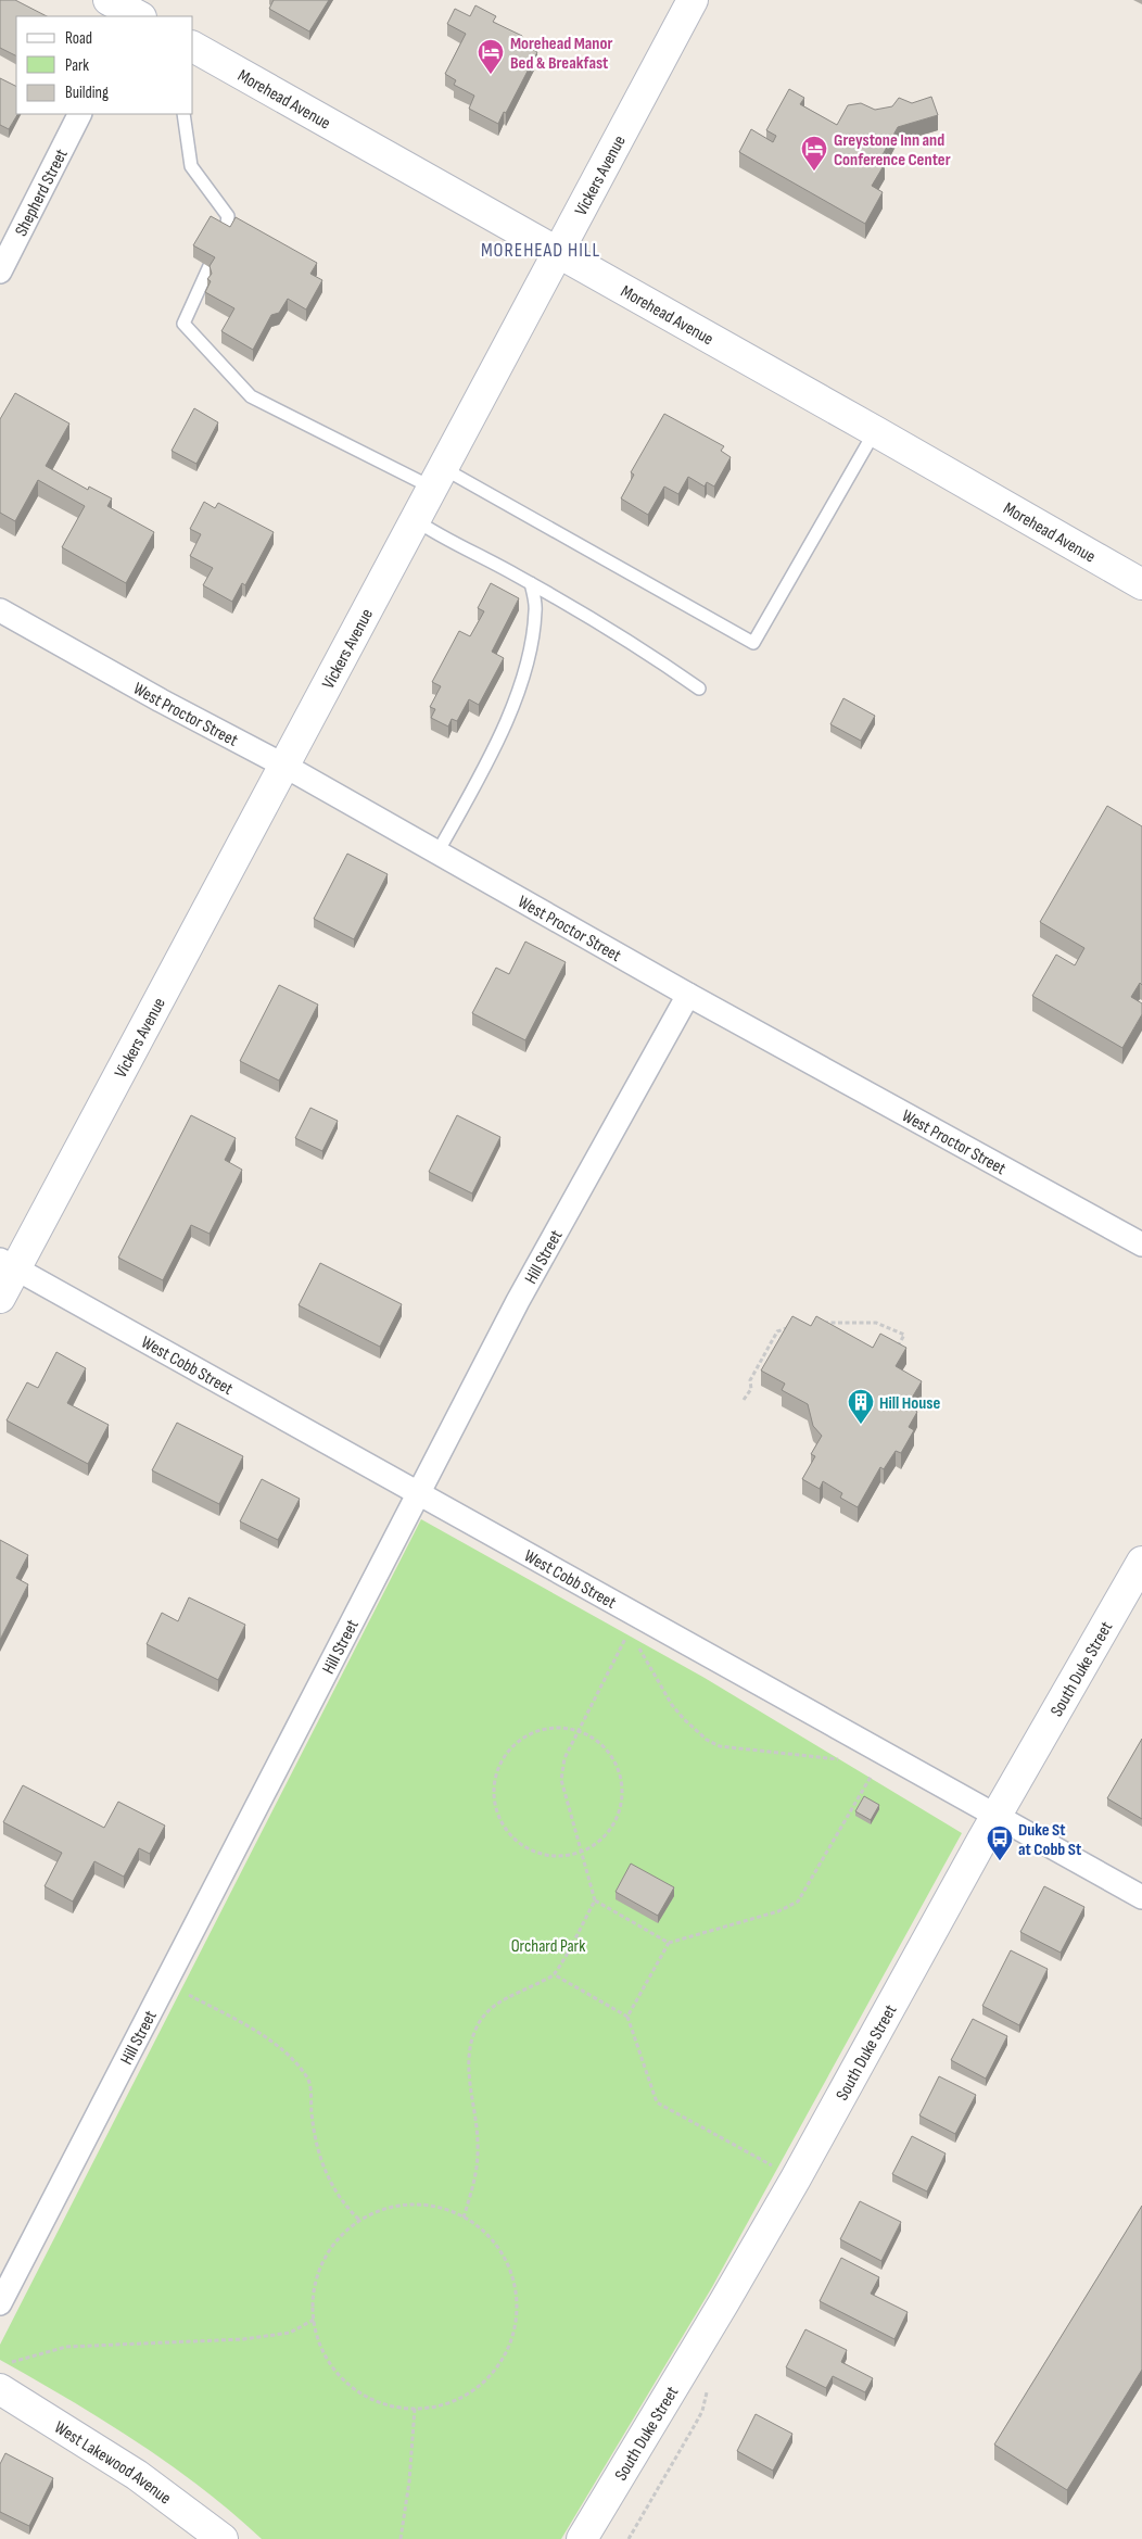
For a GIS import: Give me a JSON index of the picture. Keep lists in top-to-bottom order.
{
  "streets": {
    "main road": [
      "Morehead Avenue",
      "Vickers Avenue",
      "South Duke Street",
      "West Lakewood Avenue"
    ],
    "street": [
      "Shepherd Street",
      "West Proctor Street",
      "Hill Street",
      "West Cobb Street"
    ]
  },
  "crossings": [
    ["Morehead Avenue", "Vickers Avenue"],
    ["Vickers Avenue", "West Proctor Street"],
    ["Vickers Avenue", "West Cobb Street"],
    ["West Proctor Street", "Hill Street"],
    ["Hill Street", "West Cobb Street"],
    ["West Cobb Street", "South Duke Street"]
  ],
  "districts": ["MOREHEAD HILL"],
  "parks": ["Orchard Park"],
  "places": {
    "hotel": ["Morehead Manor Bed & Breakfast", "Greystone Inn and Conference Center"],
    "building": ["Hill House"],
    "bus stop": ["Duke St at Cobb St"]
  },
  "legend": ["Road", "Park", "Building"]
}
